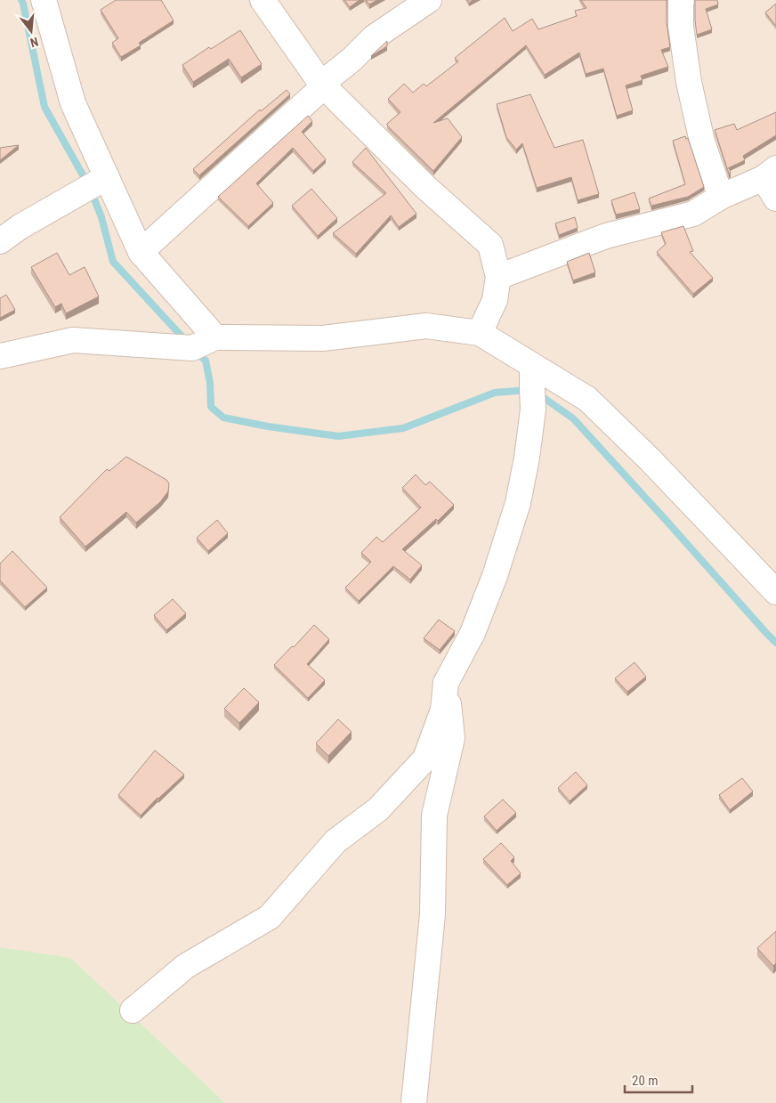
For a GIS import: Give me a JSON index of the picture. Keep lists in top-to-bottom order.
{
  "scale_bar": "20 m",
  "north": "bottom"
}
